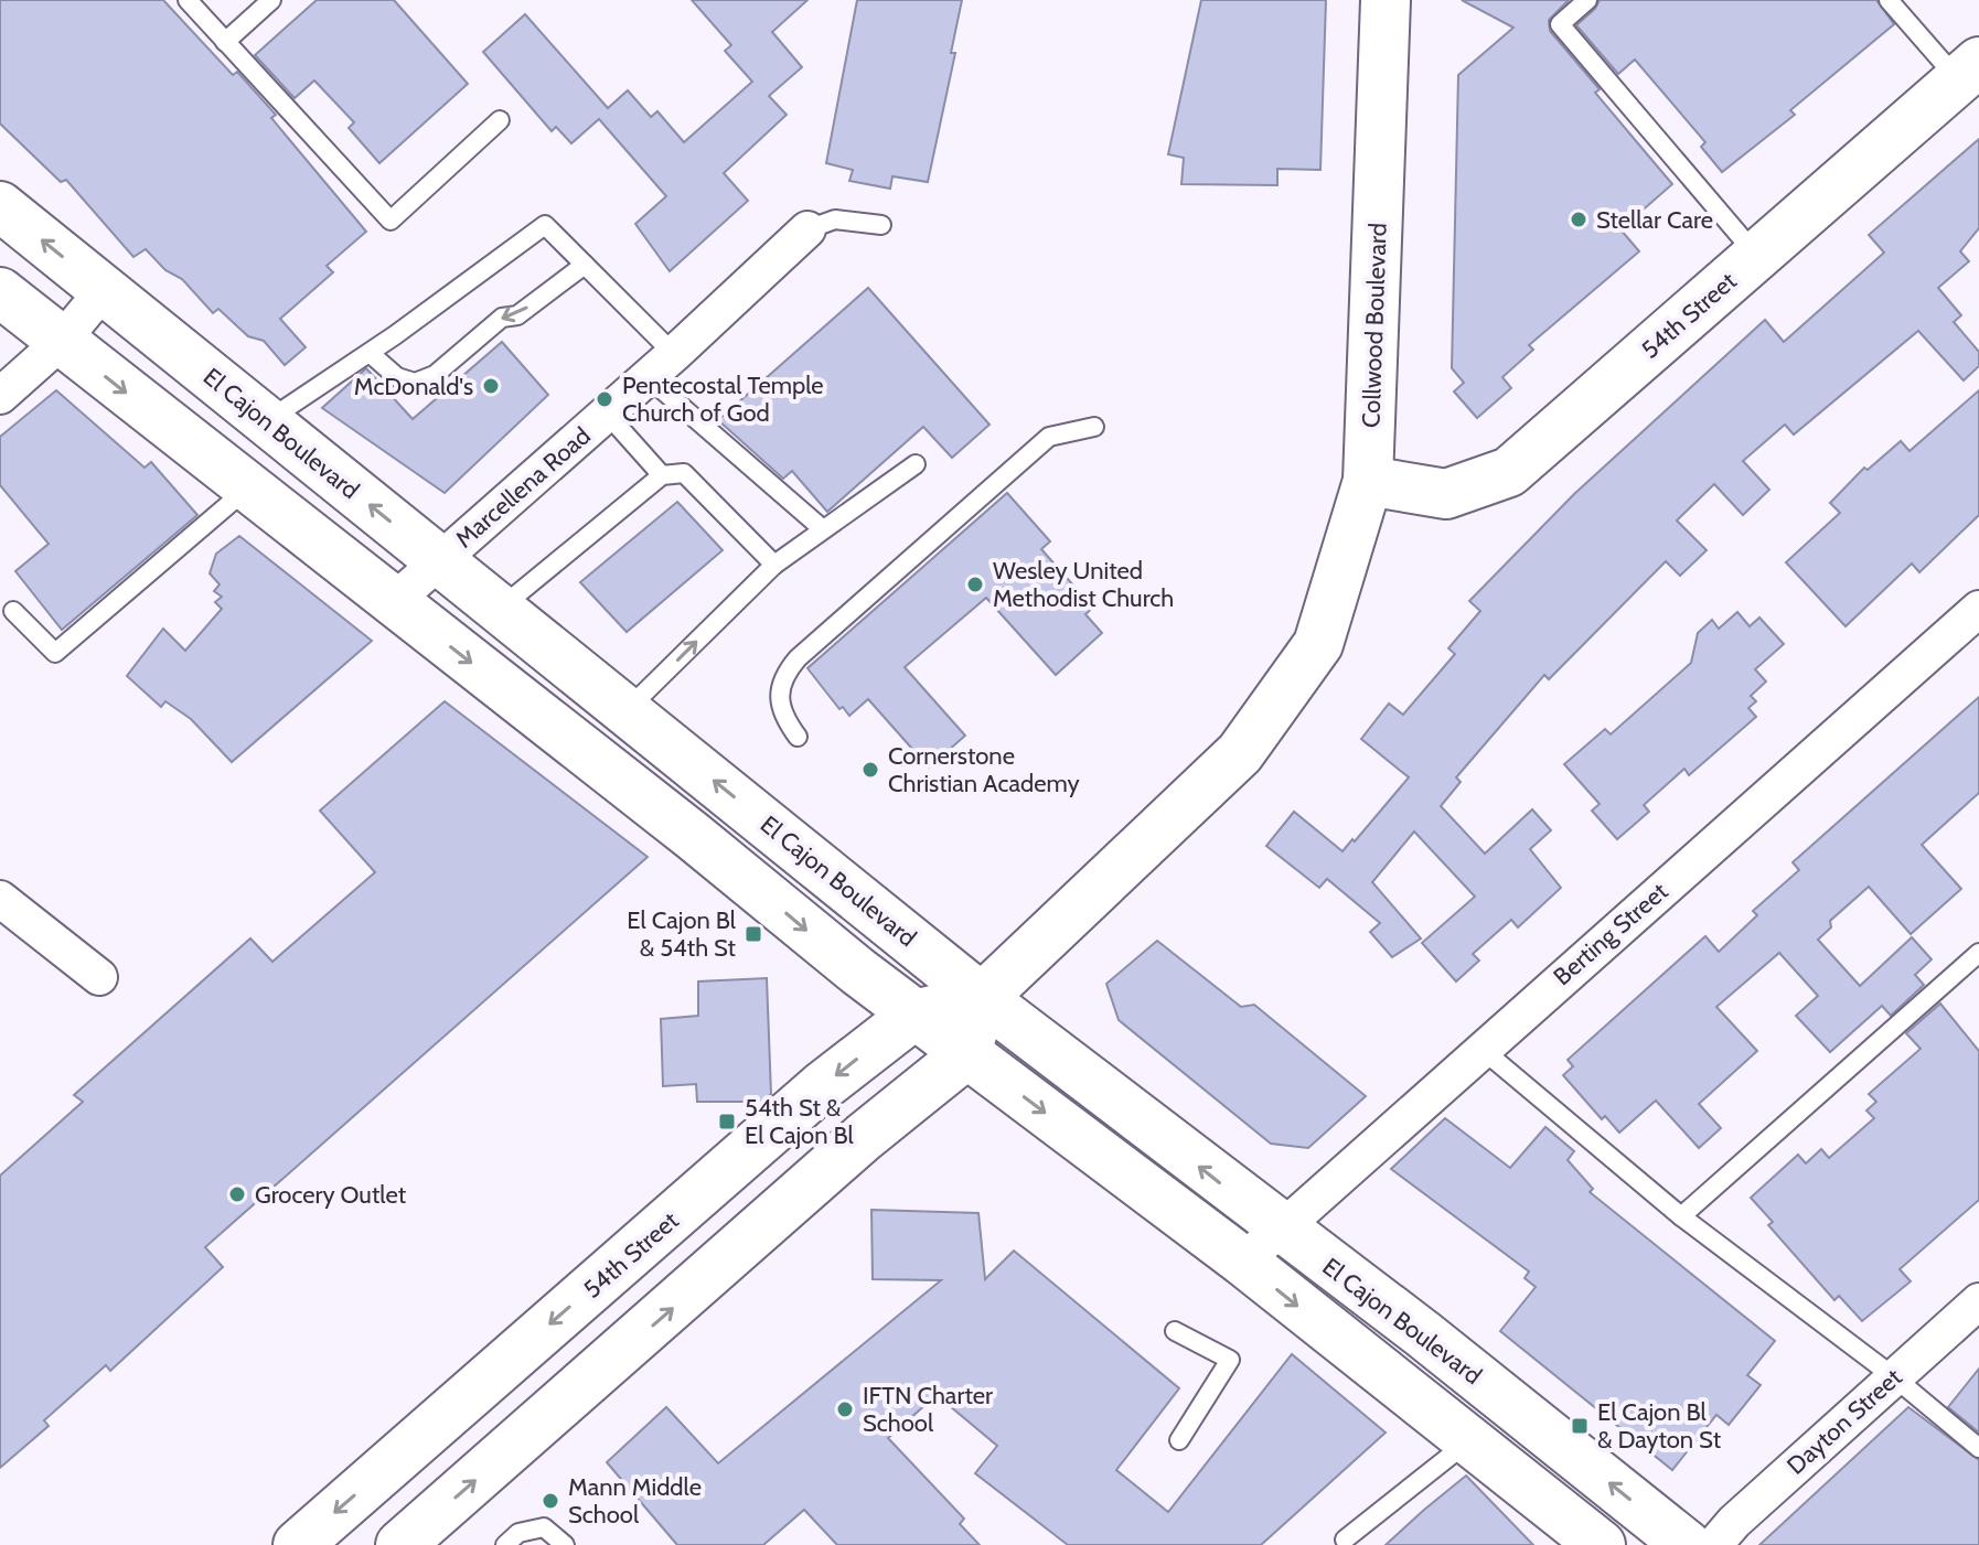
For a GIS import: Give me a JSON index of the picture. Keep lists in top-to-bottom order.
{
  "streets": {
    "main road": ["54th Street", "Collwood Boulevard", "El Cajon Boulevard"],
    "street": ["Marcellena Road", "Berting Street", "Dayton Street"]
  },
  "crossings": [
    ["54th Street", "Collwood Boulevard"],
    ["54th Street", "El Cajon Boulevard"],
    ["El Cajon Boulevard", "Marcellena Road"],
    ["El Cajon Boulevard", "Berting Street"]
  ],
  "places": {
    "other": [
      "Stellar Care",
      "McDonald's",
      "Pentecostal Temple Church of God",
      "Wesley United Methodist Church",
      "Cornerstone Christian Academy",
      "Grocery Outlet",
      "IFTN Charter School",
      "Mann Middle School"
    ],
    "transit": ["El Cajon Bl & 54th St", "54th St & El Cajon Bl", "El Cajon Bl & Dayton St"]
  }
}
